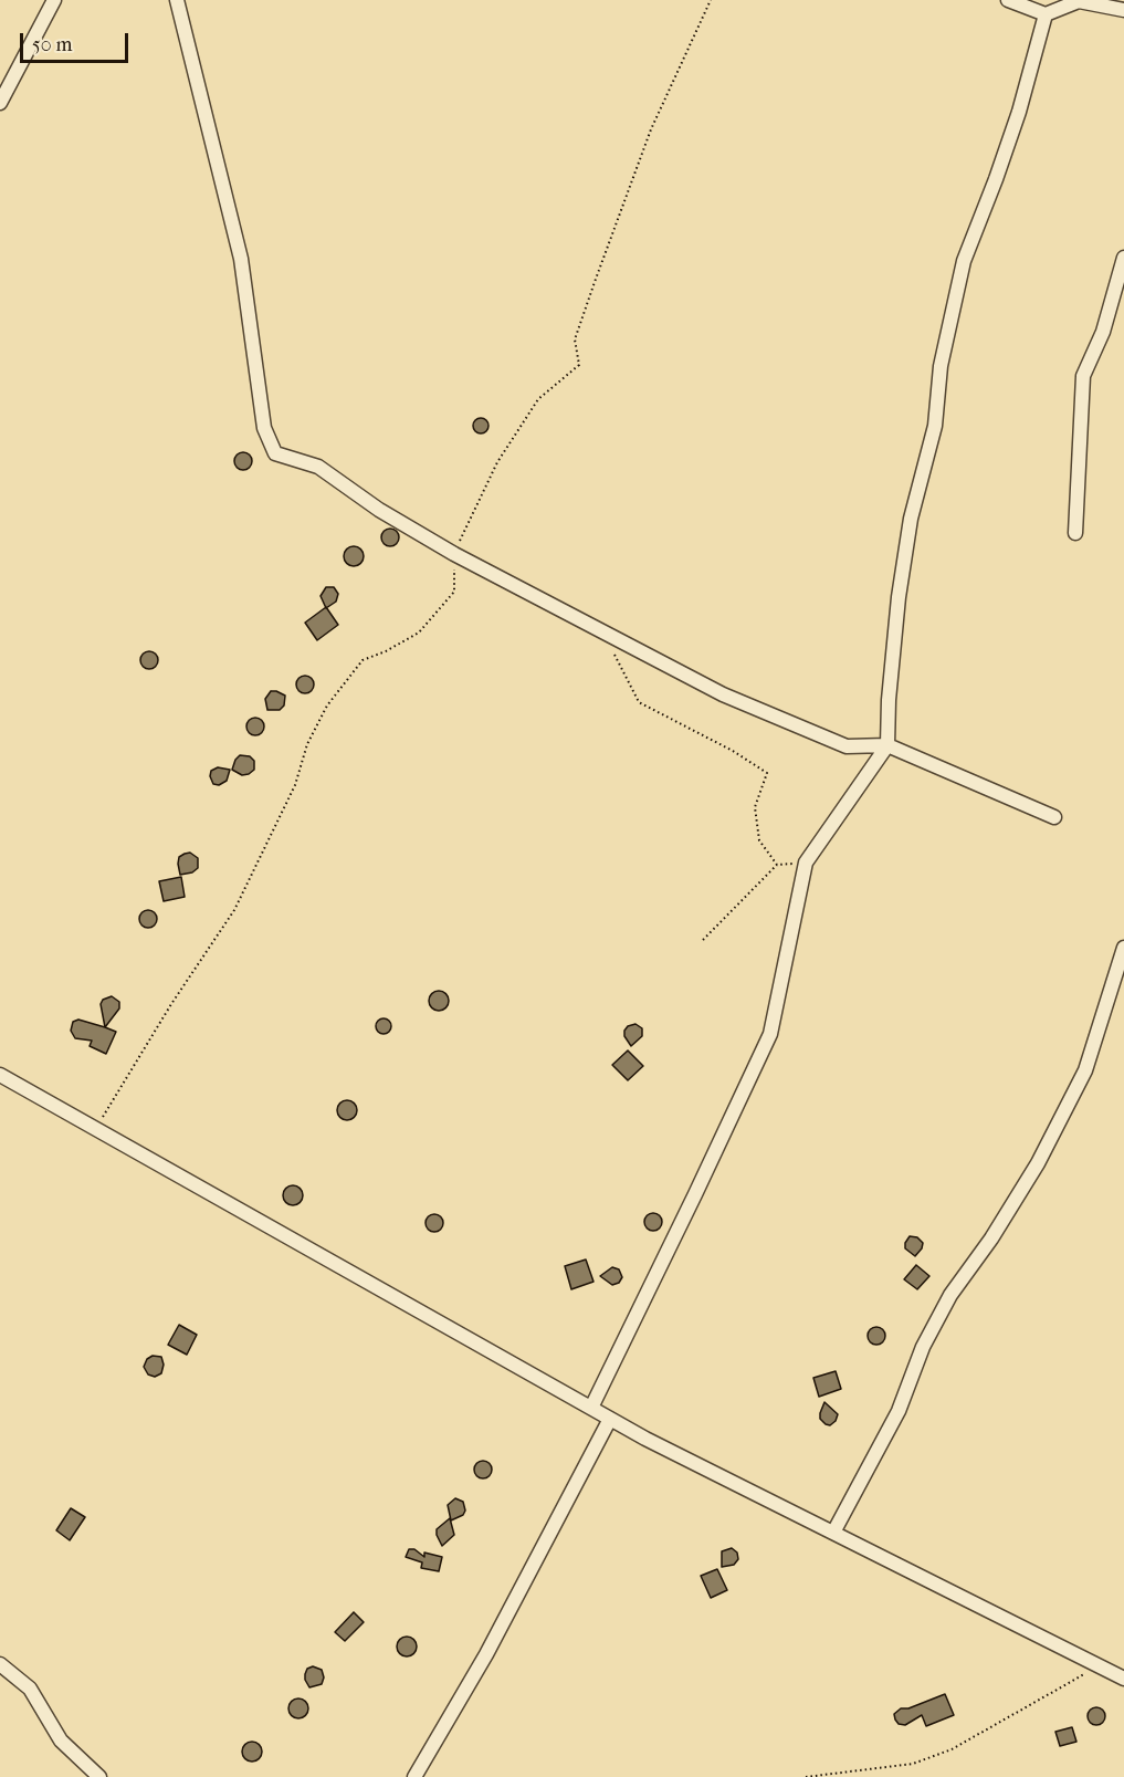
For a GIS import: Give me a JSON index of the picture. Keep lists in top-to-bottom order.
{
  "scale_bar": "50 m"
}
